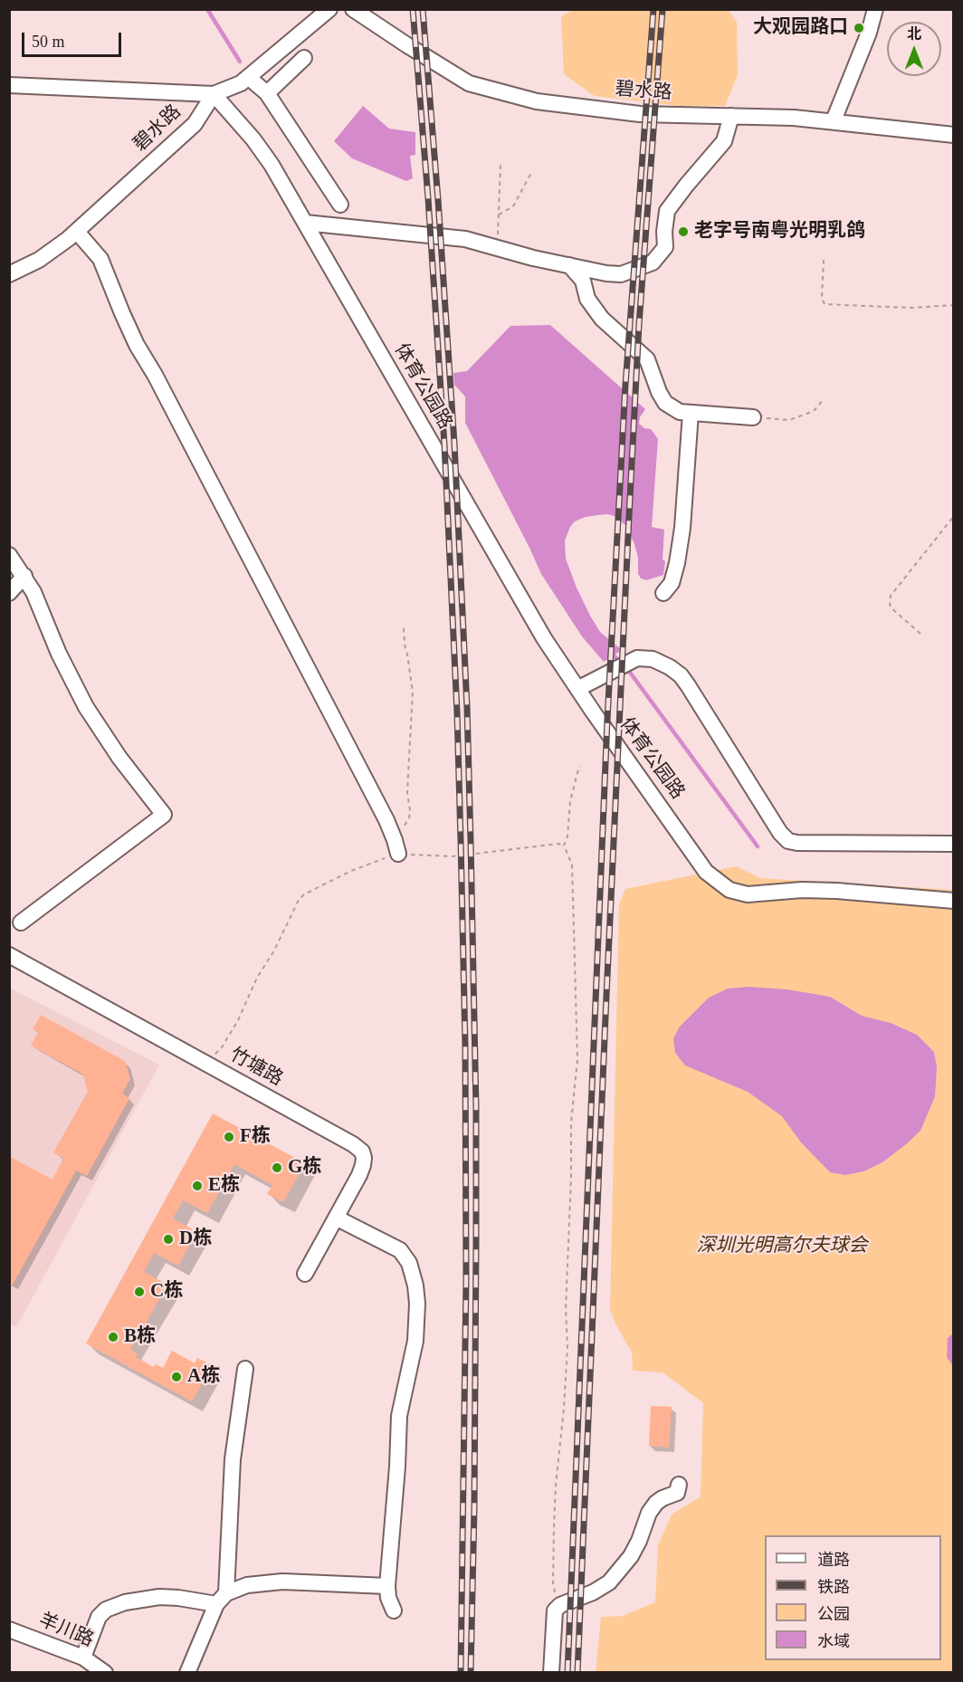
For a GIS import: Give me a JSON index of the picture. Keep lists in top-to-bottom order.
{
  "streets": {
    "street": [
      "碧水路",
      "体育公园路",
      "竹塘路",
      "羊川路"
    ]
  },
  "crossings": [
    ["碧水路", "体育公园路"]
  ],
  "parks": ["深圳光明高尔夫球会"],
  "places": [
    "大观园路口",
    "老字号南粤光明乳鸽",
    "F栋",
    "G栋",
    "E栋",
    "D栋",
    "C栋",
    "B栋",
    "A栋"
  ],
  "legend": [
    "道路",
    "铁路",
    "公园",
    "水域"
  ],
  "scale_bar": "50 m",
  "north": "top"
}
